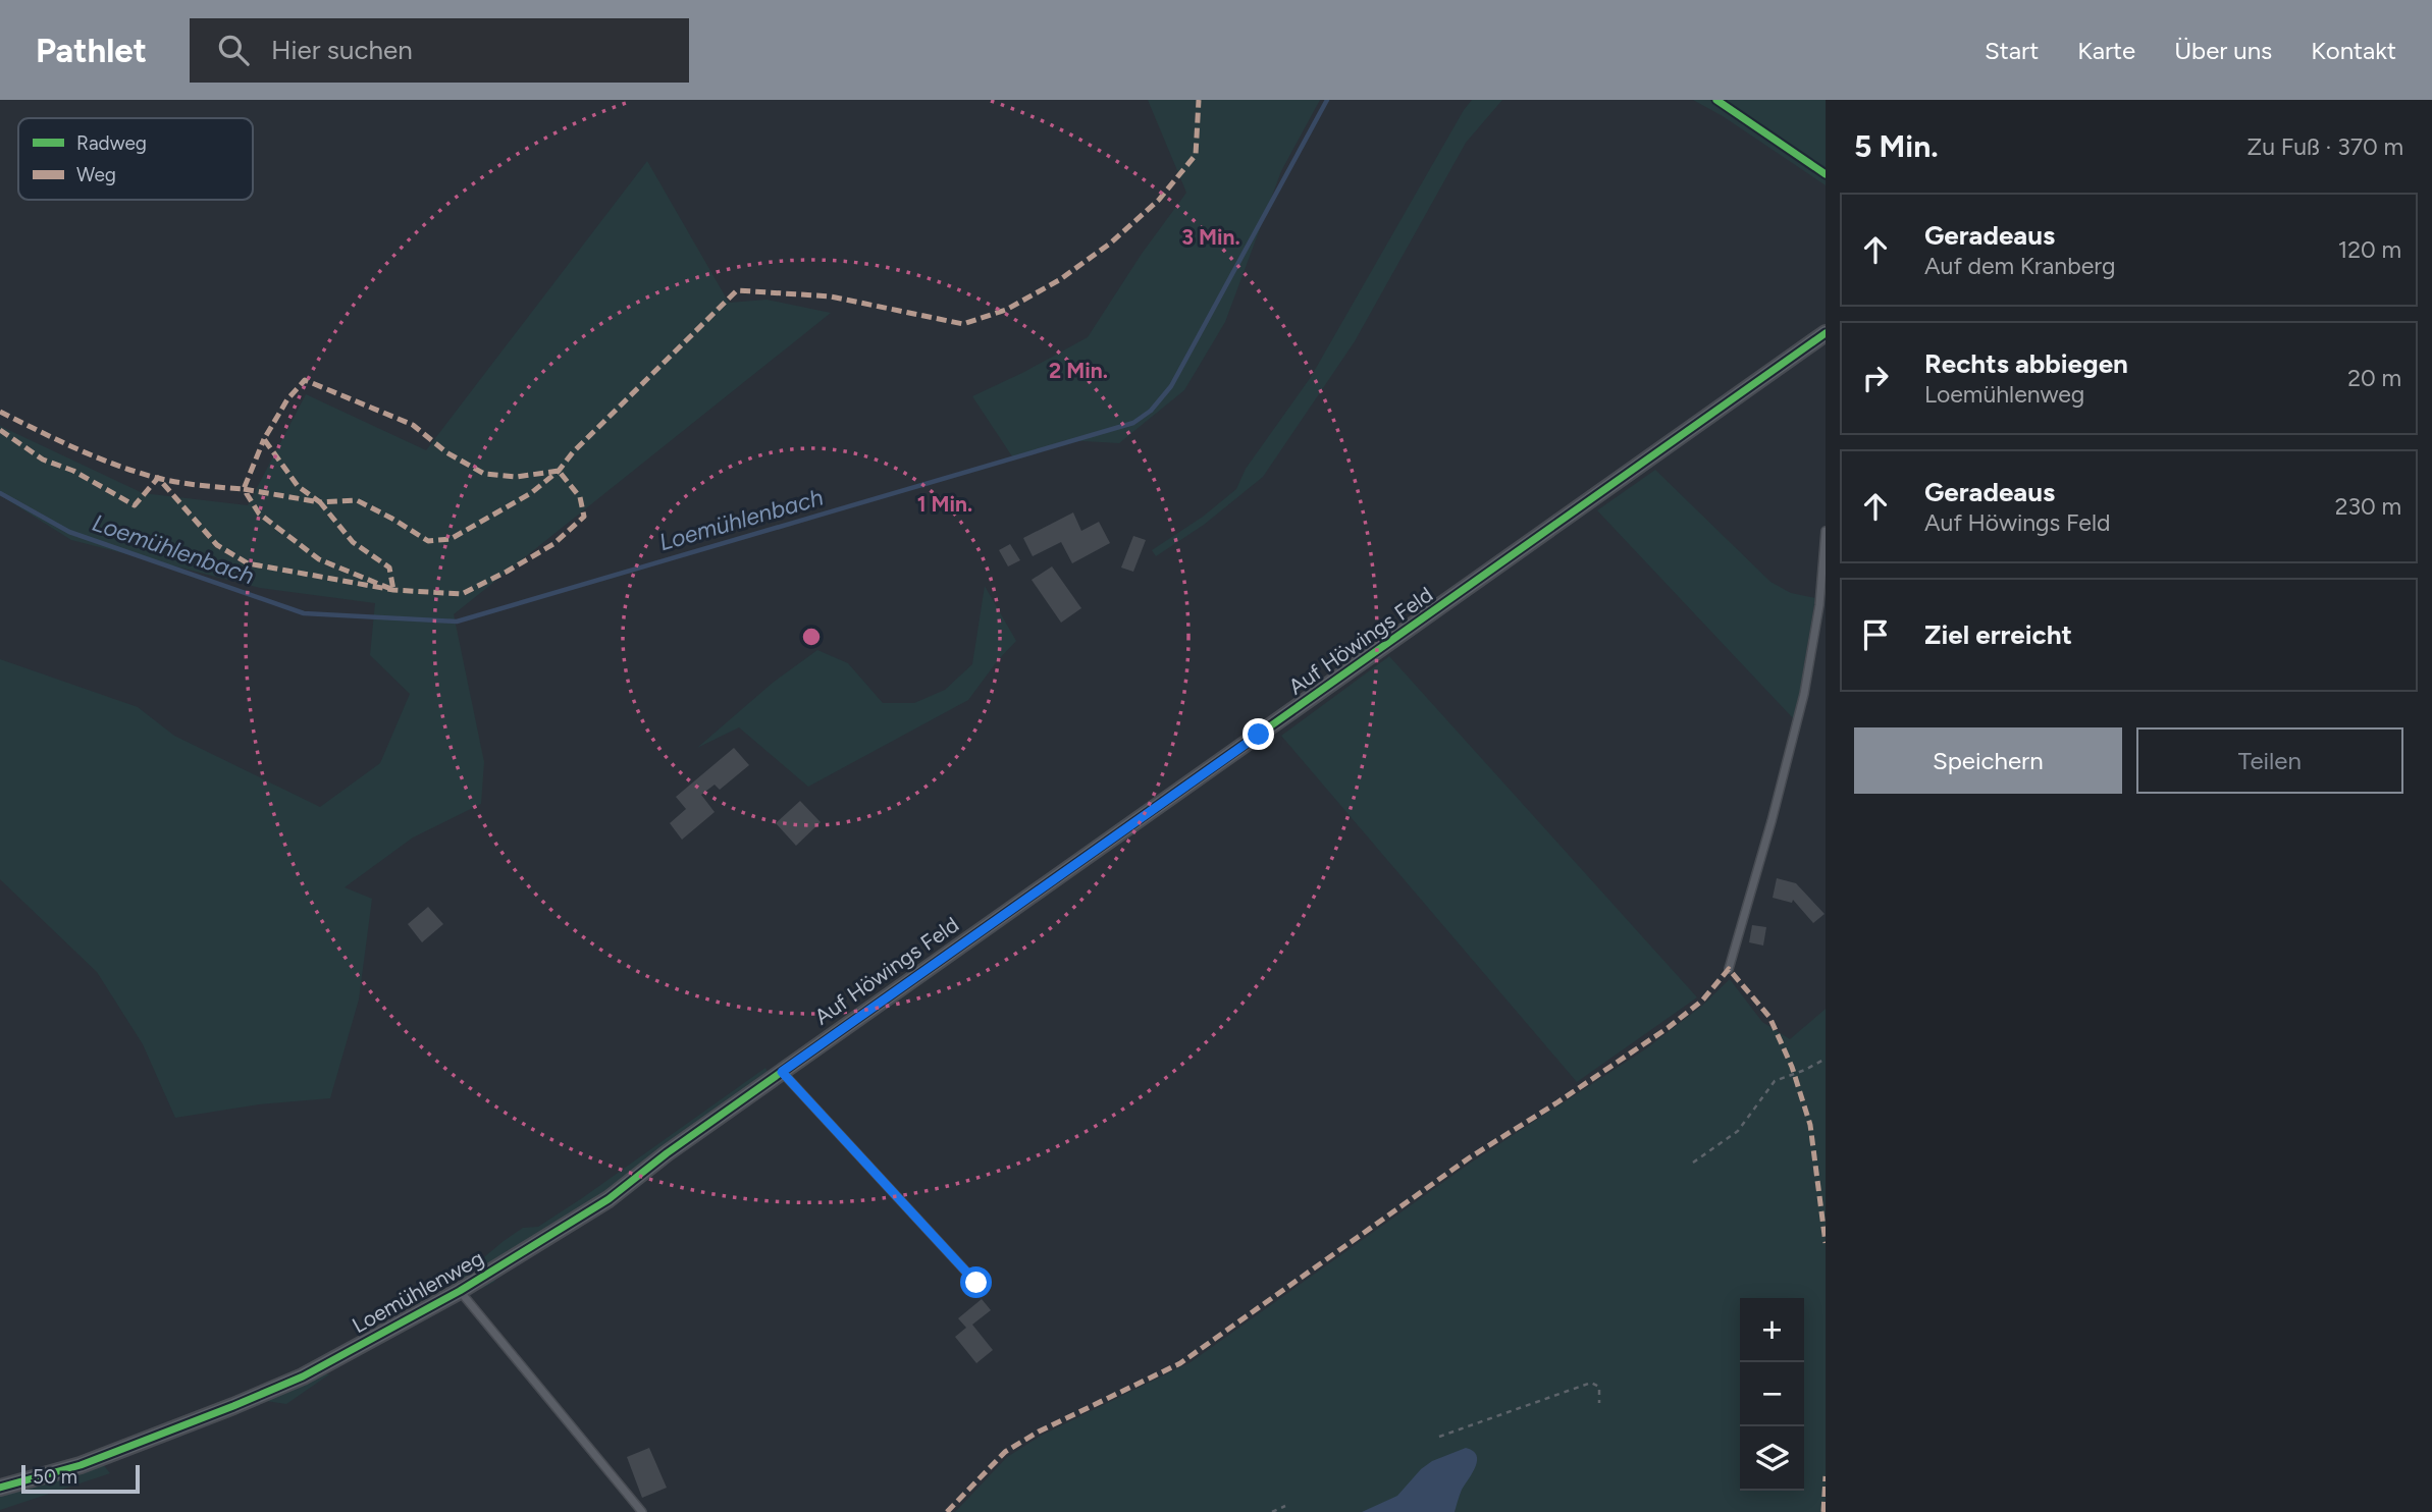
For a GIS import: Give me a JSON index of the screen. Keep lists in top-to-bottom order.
{
  "streets": {
    "street": ["Auf Höwings Feld", "Loemühlenweg"]
  },
  "crossings": [
    ["Auf Höwings Feld", "Loemühlenweg"]
  ],
  "water": ["Loemühlenbach"],
  "legend": ["Radweg", "Weg"],
  "scale_bar": "50 m",
  "page": {
    "header": "Pathlet",
    "search": "Hier suchen",
    "nav": [
      "Start",
      "Karte",
      "Über uns",
      "Kontakt"
    ],
    "heading": ["5 Min.", "Zu Fuß · 370 m"],
    "list": [
      ["Geradeaus", "Auf dem Kranberg", "120 m"],
      ["Rechts abbiegen", "Loemühlenweg", "20 m"],
      ["Geradeaus", "Auf Höwings Feld", "230 m"],
      "Ziel erreicht"
    ],
    "buttons": ["Speichern", "Teilen"],
    "map_buttons": ["+", "−"],
    "scale": "50 m"
  },
  "rings": ["3 Min.", "2 Min.", "1 Min."]
}
